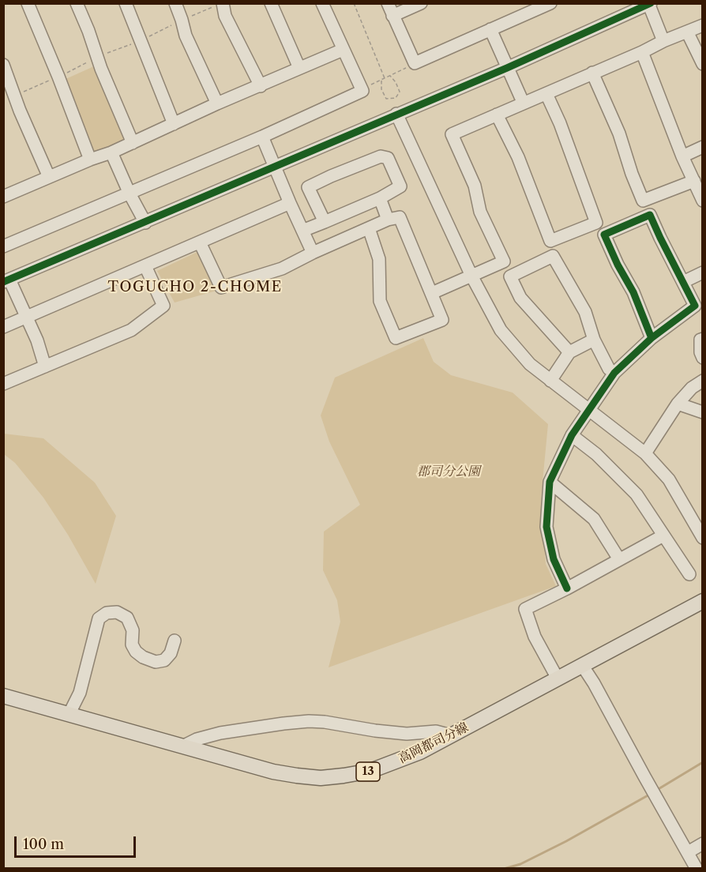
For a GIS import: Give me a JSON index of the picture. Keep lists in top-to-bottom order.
{
  "streets": {
    "main road": ["高岡都司分線", "13"]
  },
  "districts": ["TOGUCHO 2-CHOME"],
  "parks": ["郡司分公園"],
  "scale_bar": "100 m"
}
